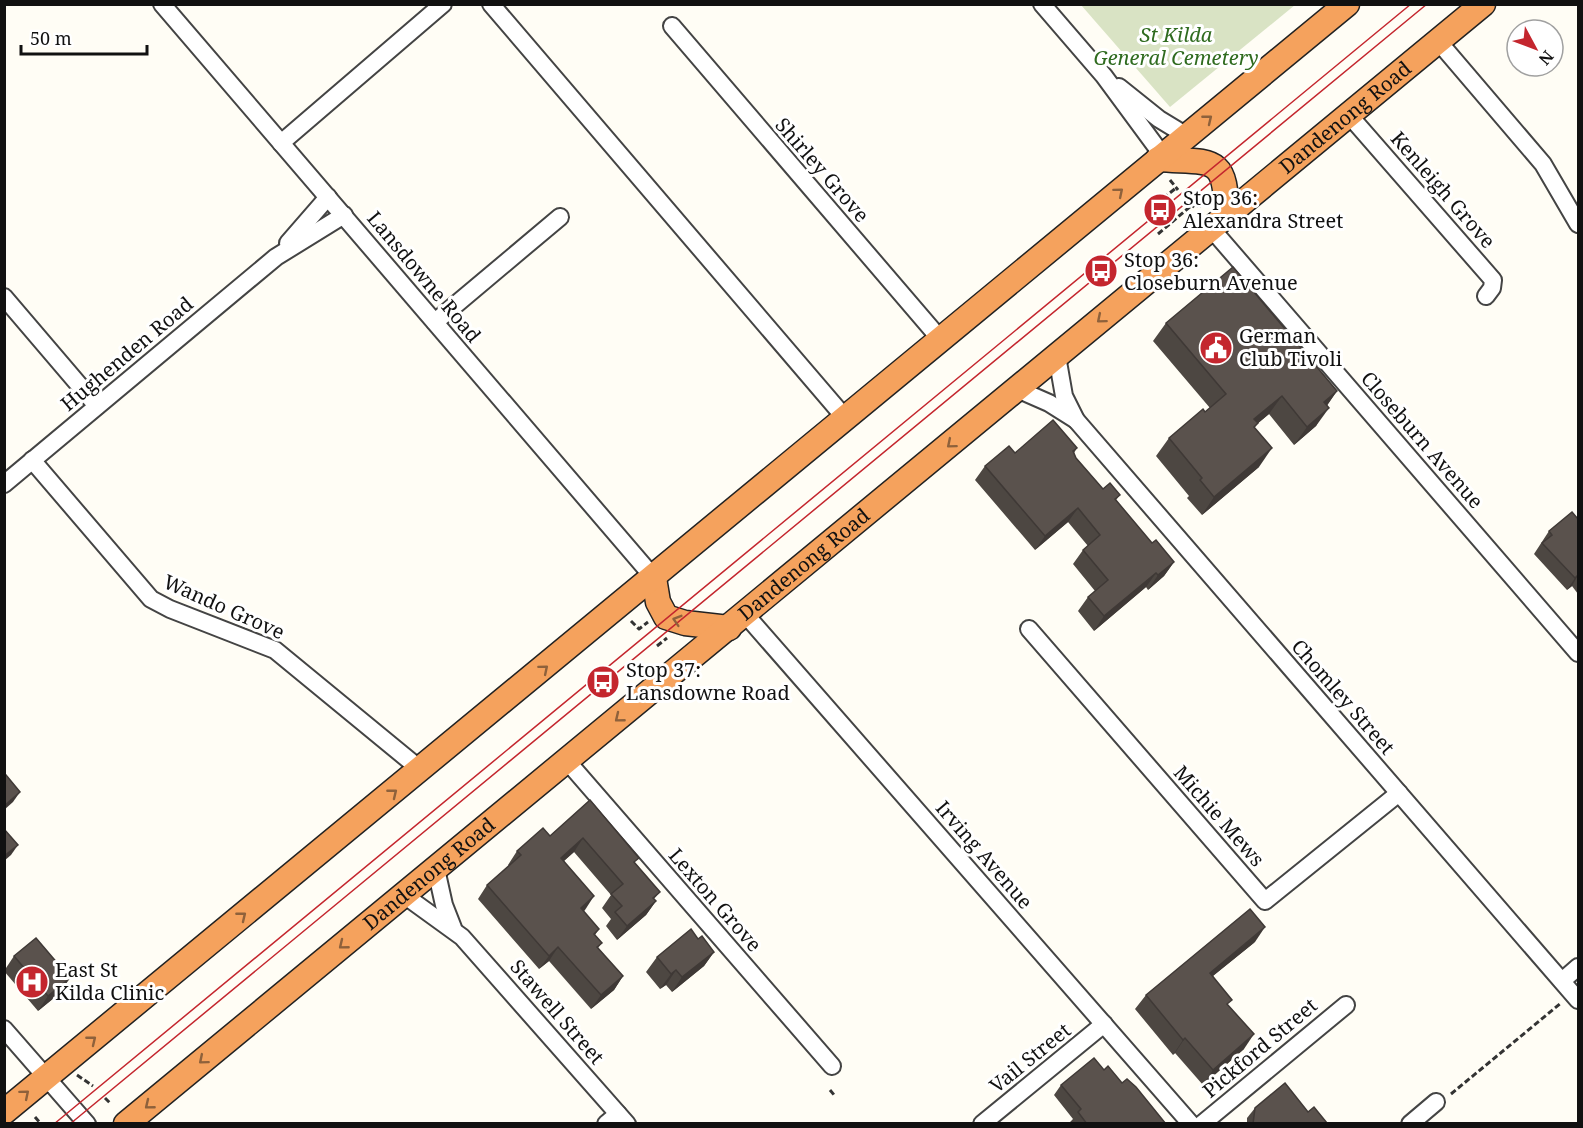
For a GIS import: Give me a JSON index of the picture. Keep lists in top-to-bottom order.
{
  "streets": {
    "highway": ["Dandenong Road"],
    "street": [
      "Shirley Grove",
      "Kenleigh Grove",
      "Lansdowne Road",
      "Hughenden Road",
      "Closeburn Avenue",
      "Wando Grove",
      "Chomley Street",
      "Michie Mews",
      "Irving Avenue",
      "Lexton Grove",
      "Stawell Street",
      "Pickford Street",
      "Vail Street"
    ]
  },
  "crossings": [
    ["Dandenong Road", "Kenleigh Grove"],
    ["Dandenong Road", "Closeburn Avenue"],
    ["Dandenong Road", "Chomley Street"],
    ["Dandenong Road", "Irving Avenue"],
    ["Dandenong Road", "Lexton Grove"],
    ["Dandenong Road", "Stawell Street"],
    ["Lansdowne Road", "Hughenden Road"],
    ["Hughenden Road", "Wando Grove"],
    ["Chomley Street", "Michie Mews"],
    ["Irving Avenue", "Vail Street"]
  ],
  "parks": ["St Kilda General Cemetery"],
  "places": {
    "bus stop": ["Stop 36: Alexandra Street", "Stop 36: Closeburn Avenue", "Stop 37: Lansdowne Road"],
    "public building": ["German Club Tivoli"],
    "hospital": ["East St Kilda Clinic"]
  },
  "scale_bar": "50 m",
  "north": "bottom right"
}
